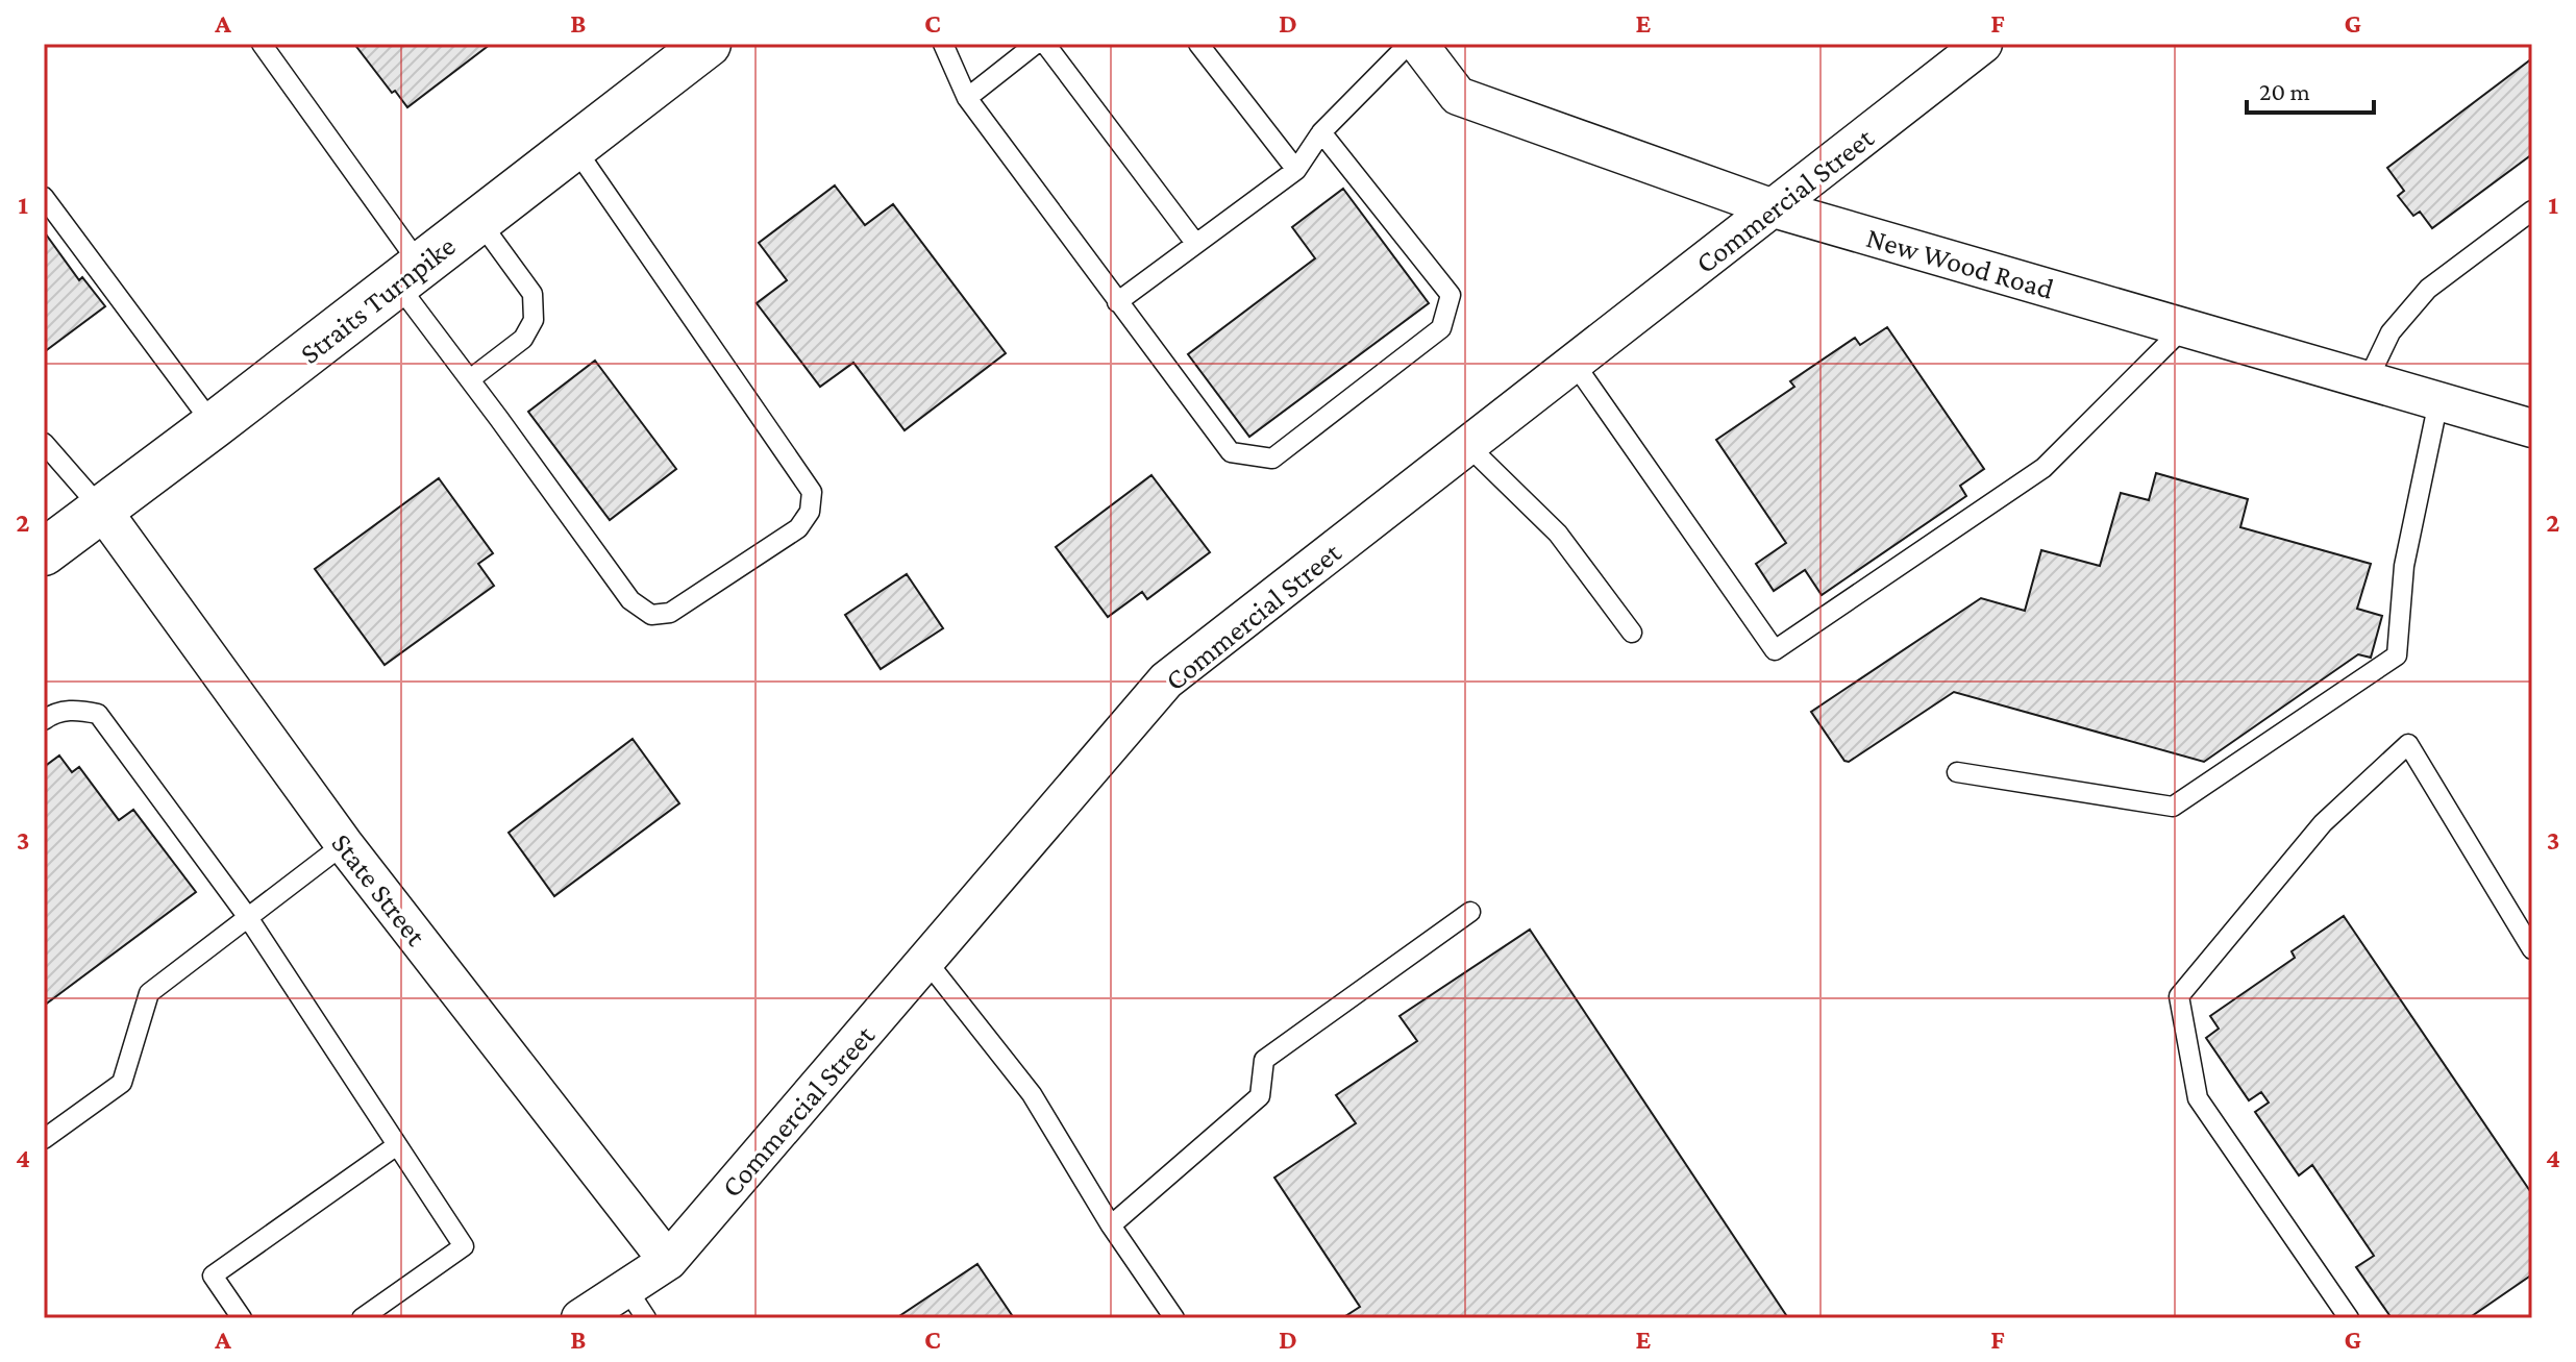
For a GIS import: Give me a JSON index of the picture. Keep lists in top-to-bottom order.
{
  "streets": {
    "main road": ["Straits Turnpike"],
    "street": ["Commercial Street", "New Wood Road", "State Street"]
  },
  "crossings": [
    ["Commercial Street", "New Wood Road"],
    ["Commercial Street", "State Street"],
    ["Straits Turnpike", "State Street"]
  ],
  "scale_bar": "20 m",
  "grid": {
    "columns": [
      "A",
      "B",
      "C",
      "D",
      "E",
      "F",
      "G"
    ],
    "rows": [
      "1",
      "2",
      "3",
      "4"
    ]
  }
}
